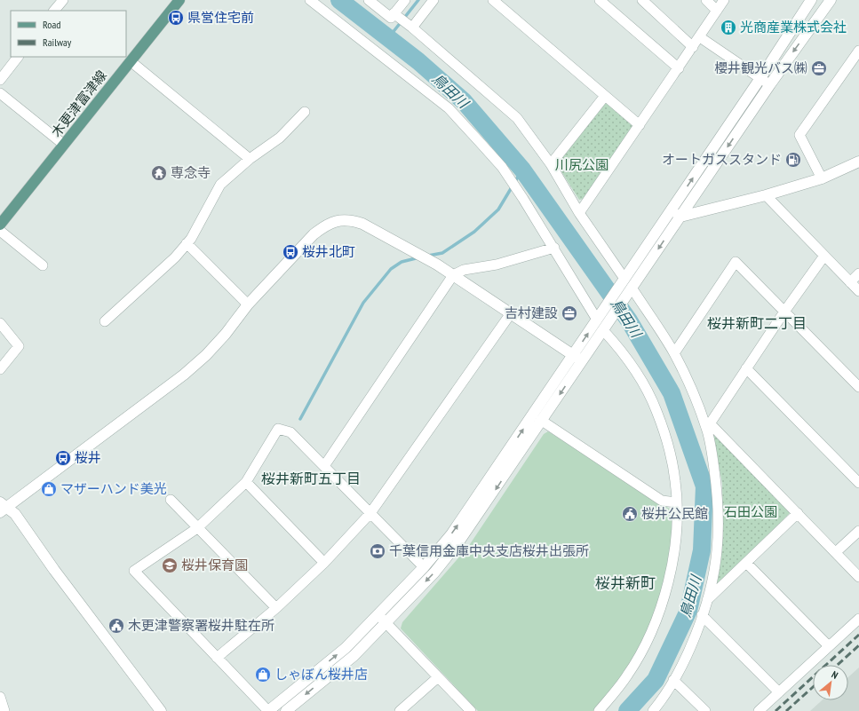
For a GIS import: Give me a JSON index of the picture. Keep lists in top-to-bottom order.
{
  "streets": {
    "main road": ["木更津富津線"]
  },
  "districts": ["桜井新町二丁目", "桜井新町五丁目", "桜井新町"],
  "water": ["鳥田川"],
  "parks": ["川尻公園", "石田公園"],
  "places": {
    "bus stop": ["県営住宅前", "桜井北町", "桜井"],
    "building": ["光商産業株式会社"],
    "office": ["櫻井観光バス㈱", "吉村建設"],
    "fuel station": ["オートガススタンド"],
    "temple": ["専念寺"],
    "shop": ["マザーハンド美光", "しゃぼん桜井店"],
    "public building": ["桜井公民館", "木更津警察署桜井駐在所"],
    "bank": ["千葉信用金庫中央支店桜井出張所"],
    "school or university": ["桜井保育園"]
  },
  "legend": ["Road", "Railway"],
  "north": "top right"
}
